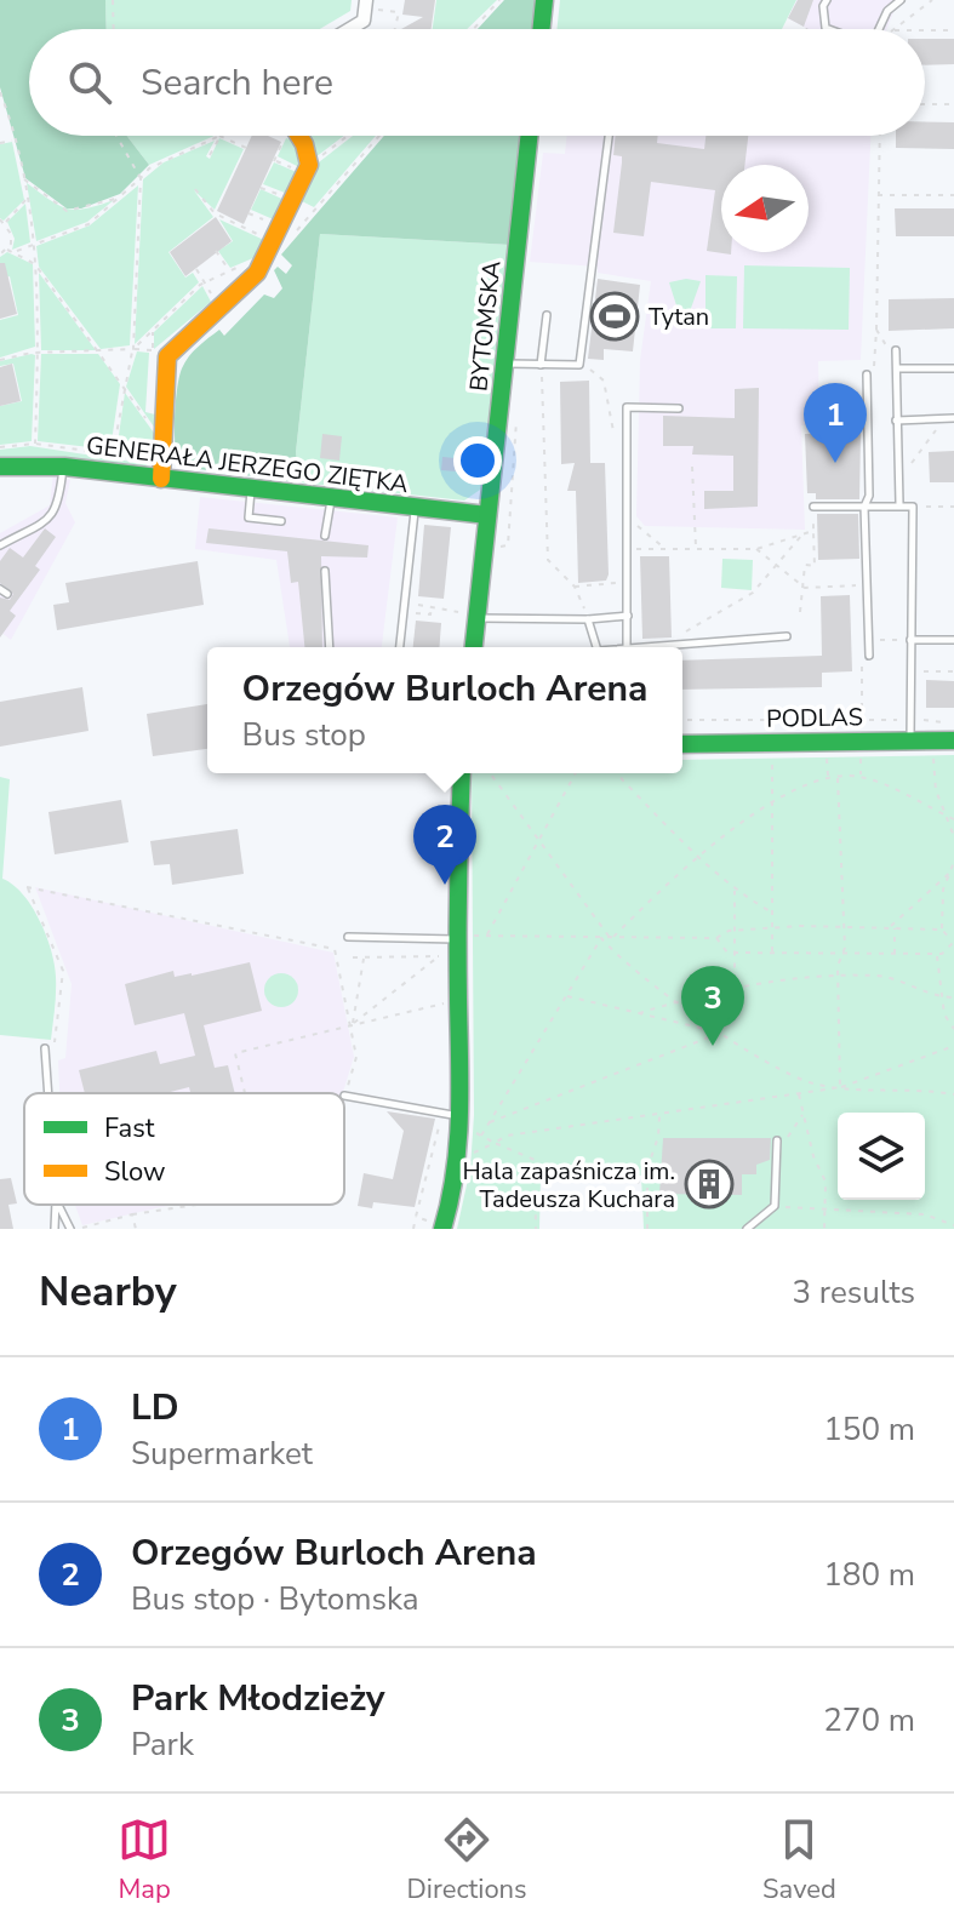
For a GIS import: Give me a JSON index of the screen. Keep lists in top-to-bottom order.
{
  "streets": {
    "street": ["BYTOMSKA", "GENERAŁA JERZEGO ZIĘTKA", "PODLAS"]
  },
  "crossings": [
    ["BYTOMSKA", "GENERAŁA JERZEGO ZIĘTKA"]
  ],
  "places": {
    "sports": ["Tytan"],
    "building": ["Hala zapaśnicza im. Tadeusza Kuchara"]
  },
  "legend": ["Fast", "Slow"],
  "north": "left",
  "page": {
    "search": "Search here",
    "pins": ["1", "2", "3"],
    "popup": ["Orzegów Burloch Arena", "Bus stop"],
    "heading": ["Nearby", "3 results"],
    "list": [
      {
        "mark": "1",
        "name": "LD",
        "note": "Supermarket",
        "value": "150 m"
      },
      {
        "mark": "2",
        "name": "Orzegów Burloch Arena",
        "note": "Bus stop · Bytomska",
        "value": "180 m"
      },
      {
        "mark": "3",
        "name": "Park Młodzieży",
        "note": "Park",
        "value": "270 m"
      }
    ],
    "nav": ["Map", "Directions", "Saved"]
  }
}
